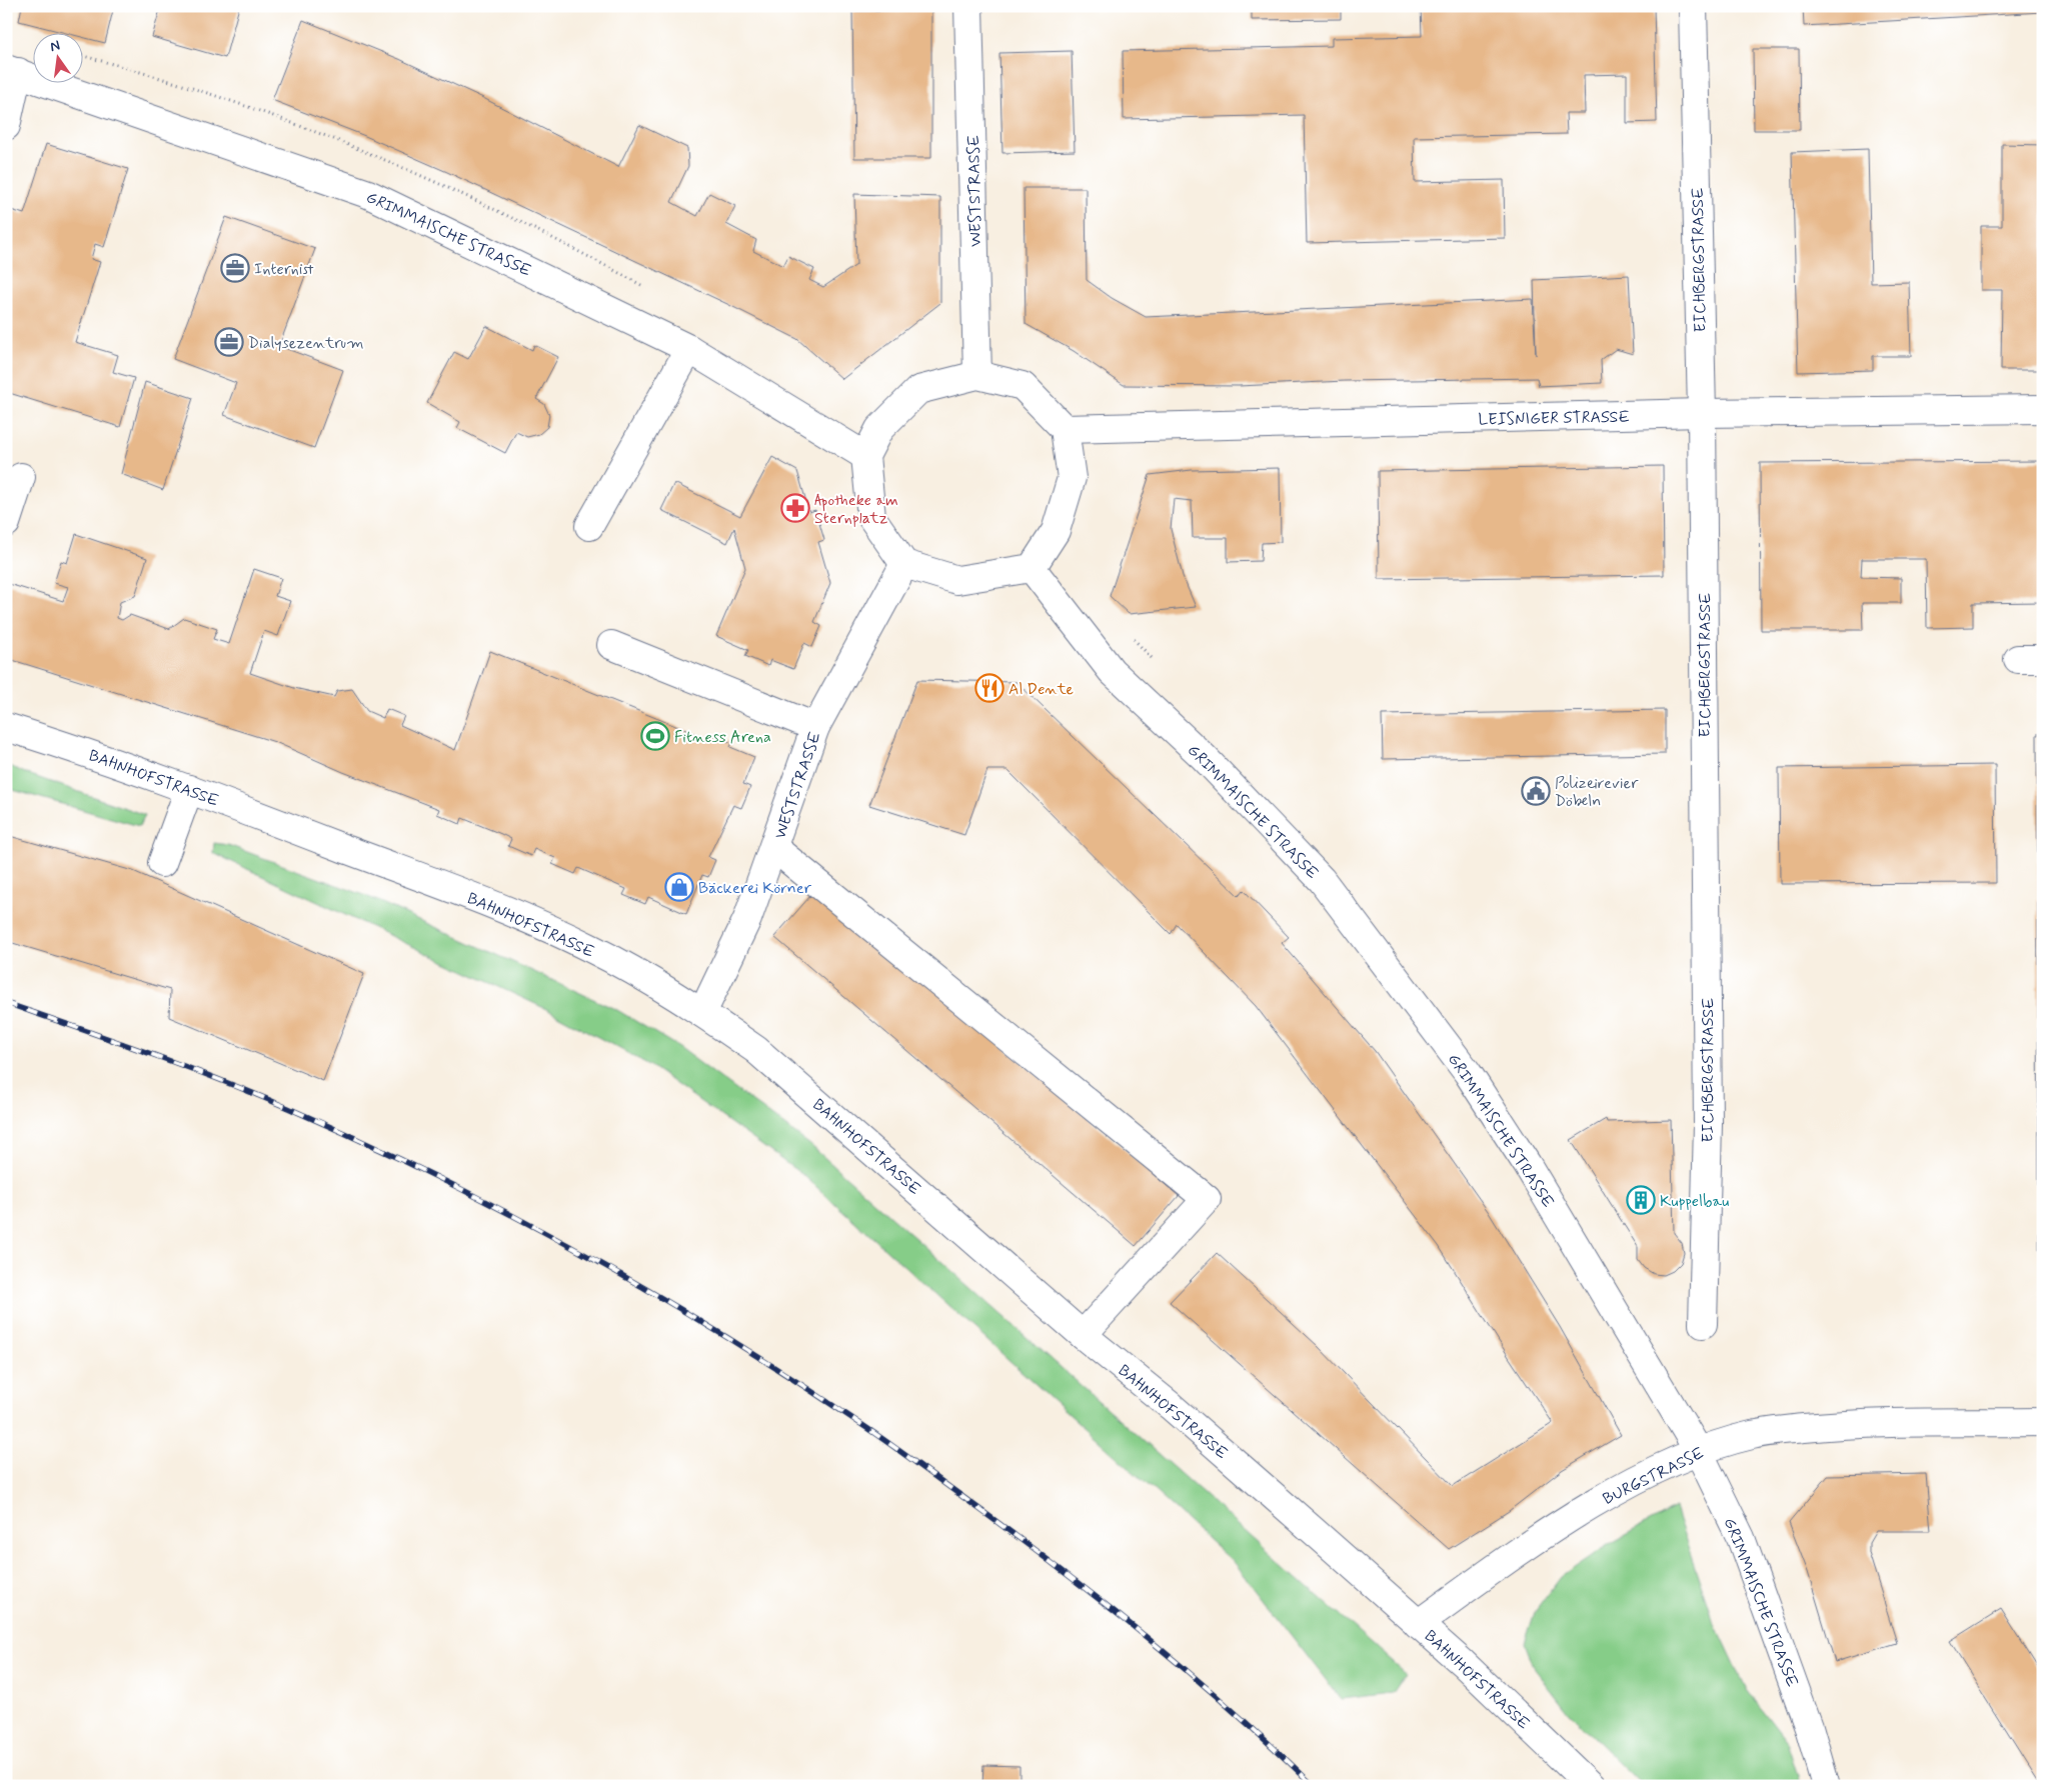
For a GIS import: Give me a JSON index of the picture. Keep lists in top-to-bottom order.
{
  "streets": {
    "street": [
      "WESTSTRASSE",
      "GRIMMAISCHE STRASSE",
      "EICHBERGSTRASSE",
      "LEISNIGER STRASSE",
      "BAHNHOFSTRASSE",
      "BURGSTRASSE"
    ]
  },
  "crossings": [
    ["WESTSTRASSE", "BAHNHOFSTRASSE"],
    ["GRIMMAISCHE STRASSE", "BURGSTRASSE"],
    ["EICHBERGSTRASSE", "LEISNIGER STRASSE"],
    ["BAHNHOFSTRASSE", "BURGSTRASSE"]
  ],
  "places": {
    "office": ["Internist", "Dialysezentrum"],
    "pharmacy": ["Apotheke am Sternplatz"],
    "restaurant": ["Al Dente"],
    "sports": ["Fitness Arena"],
    "public building": ["Polizeirevier Döbeln"],
    "shop": ["Bäckerei Körner"],
    "building": ["Kuppelbau"]
  },
  "north": "top"
}
